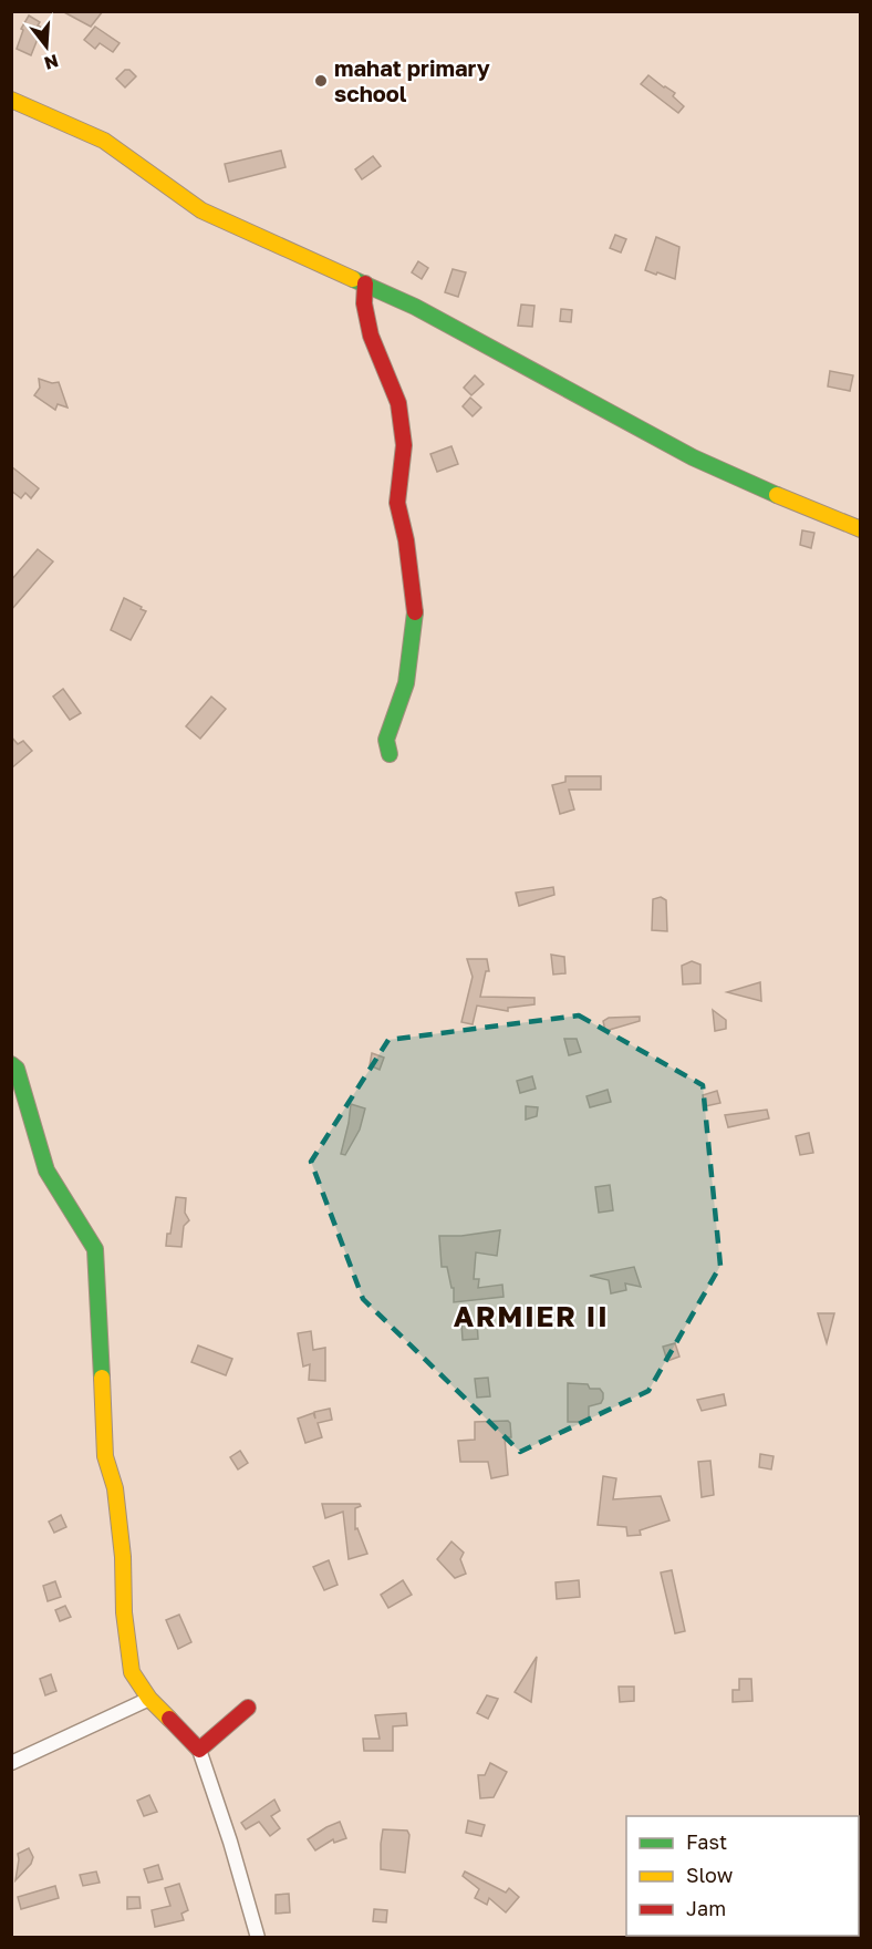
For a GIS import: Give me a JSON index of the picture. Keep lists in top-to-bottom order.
{
  "districts": ["ARMIER II"],
  "places": ["mahat primary school"],
  "legend": ["Fast", "Slow", "Jam"],
  "north": "bottom"
}
